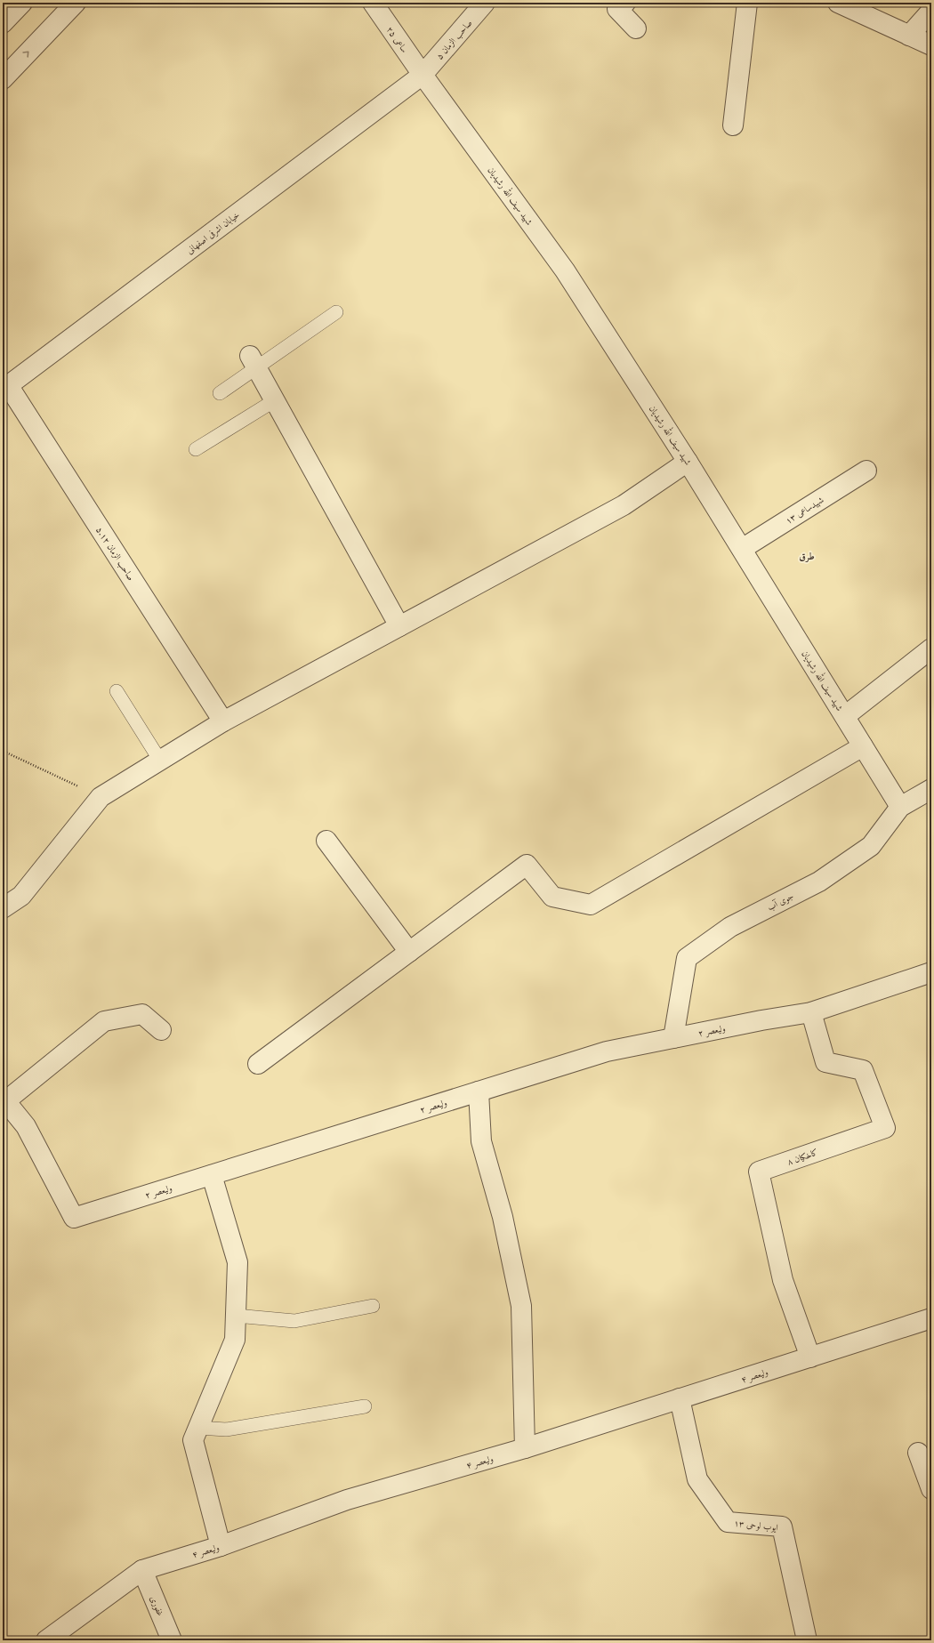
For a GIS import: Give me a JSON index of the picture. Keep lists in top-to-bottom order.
{
  "streets": {
    "street": [
      "ساعی ۲۵",
      "صاحب الزمان ۵",
      "شهید سیف الله رشیدیان",
      "خیابان اشرفی اصفهانی",
      "شهیدساعی ۱۳",
      "صاحب الزمان ۵.۱۲",
      "جوی آب",
      "ولیعصر ۲",
      "کاخکیان ۸",
      "ولیعصر ۴",
      "ایوب لوحی ۱۳",
      "غفوری"
    ]
  },
  "crossings": [
    ["ساعی ۲۵", "صاحب الزمان ۵"],
    ["ساعی ۲۵", "شهید سیف الله رشیدیان"],
    ["ساعی ۲۵", "خیابان اشرفی اصفهانی"],
    ["صاحب الزمان ۵", "شهید سیف الله رشیدیان"],
    ["صاحب الزمان ۵", "خیابان اشرفی اصفهانی"],
    ["شهید سیف الله رشیدیان", "خیابان اشرفی اصفهانی"],
    ["شهید سیف الله رشیدیان", "شهیدساعی ۱۳"],
    ["شهید سیف الله رشیدیان", "جوی آب"],
    ["خیابان اشرفی اصفهانی", "صاحب الزمان ۵.۱۲"],
    ["جوی آب", "ولیعصر ۲"],
    ["ولیعصر ۲", "کاخکیان ۸"],
    ["کاخکیان ۸", "ولیعصر ۴"],
    ["ولیعصر ۴", "ایوب لوحی ۱۳"],
    ["ولیعصر ۴", "غفوری"]
  ],
  "districts": ["طرق"]
}
